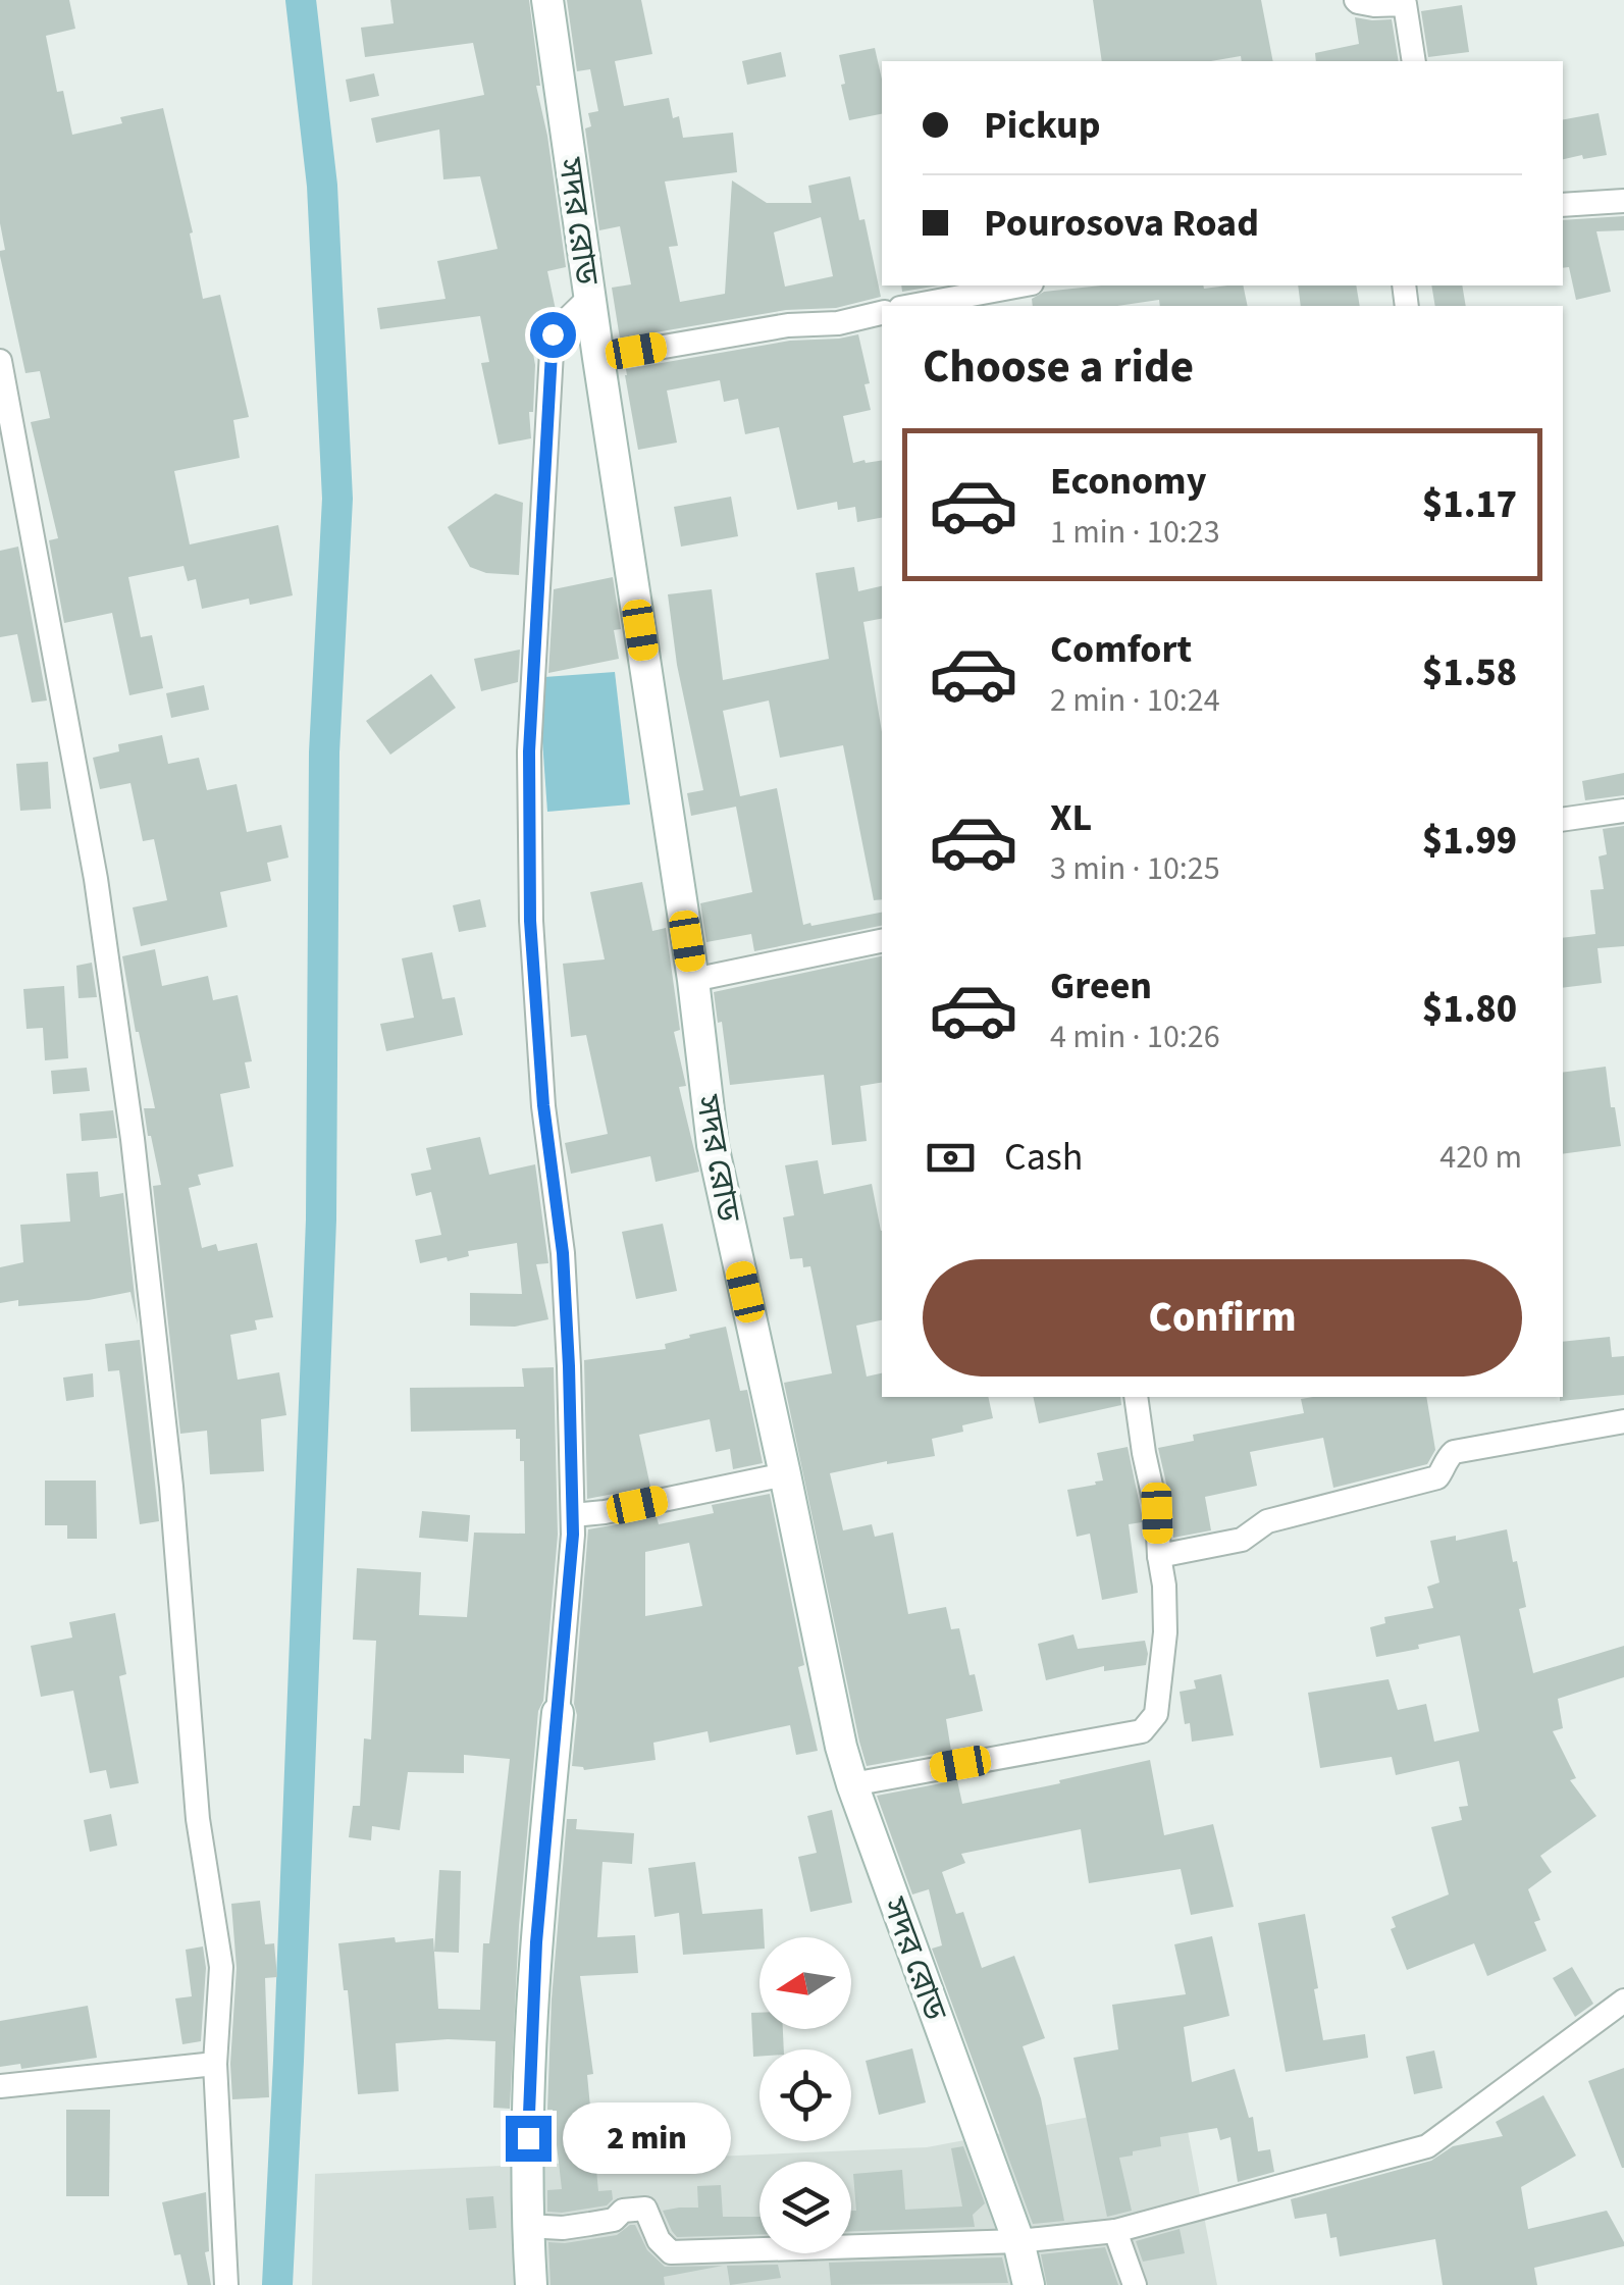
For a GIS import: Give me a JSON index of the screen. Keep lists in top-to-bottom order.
{
  "streets": {
    "street": ["সদর রোড"]
  },
  "north": "left",
  "page": {
    "banner": ["Pickup", "Pourosova Road"],
    "heading": "Choose a ride",
    "list": [
      {
        "name": "Economy",
        "note": "1 min · 10:23",
        "value": "$1.17"
      },
      {
        "name": "Comfort",
        "note": "2 min · 10:24",
        "value": "$1.58"
      },
      {
        "name": "XL",
        "note": "3 min · 10:25",
        "value": "$1.99"
      },
      {
        "name": "Green",
        "note": "4 min · 10:26",
        "value": "$1.80"
      }
    ],
    "pay": ["Cash", "420 m"],
    "buttons": "Confirm",
    "bubble": "2 min"
  }
}
